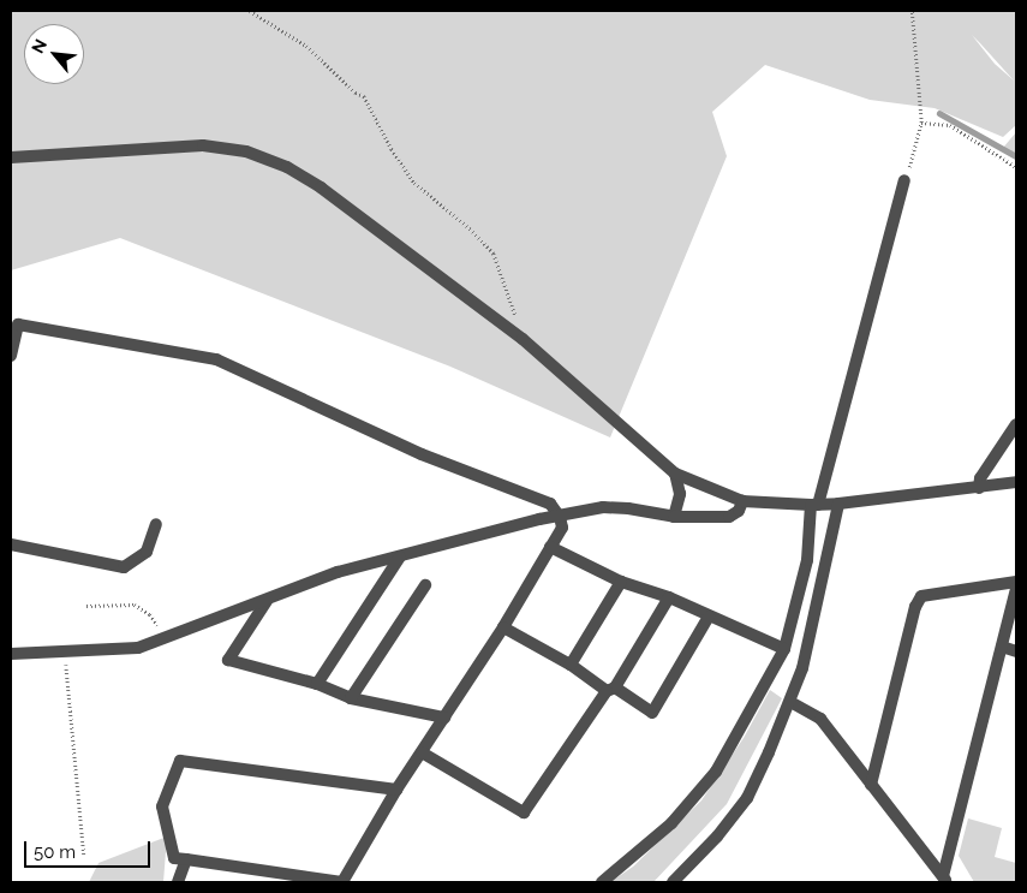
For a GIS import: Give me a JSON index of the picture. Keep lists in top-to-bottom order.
{
  "scale_bar": "50 m",
  "north": "top left"
}
